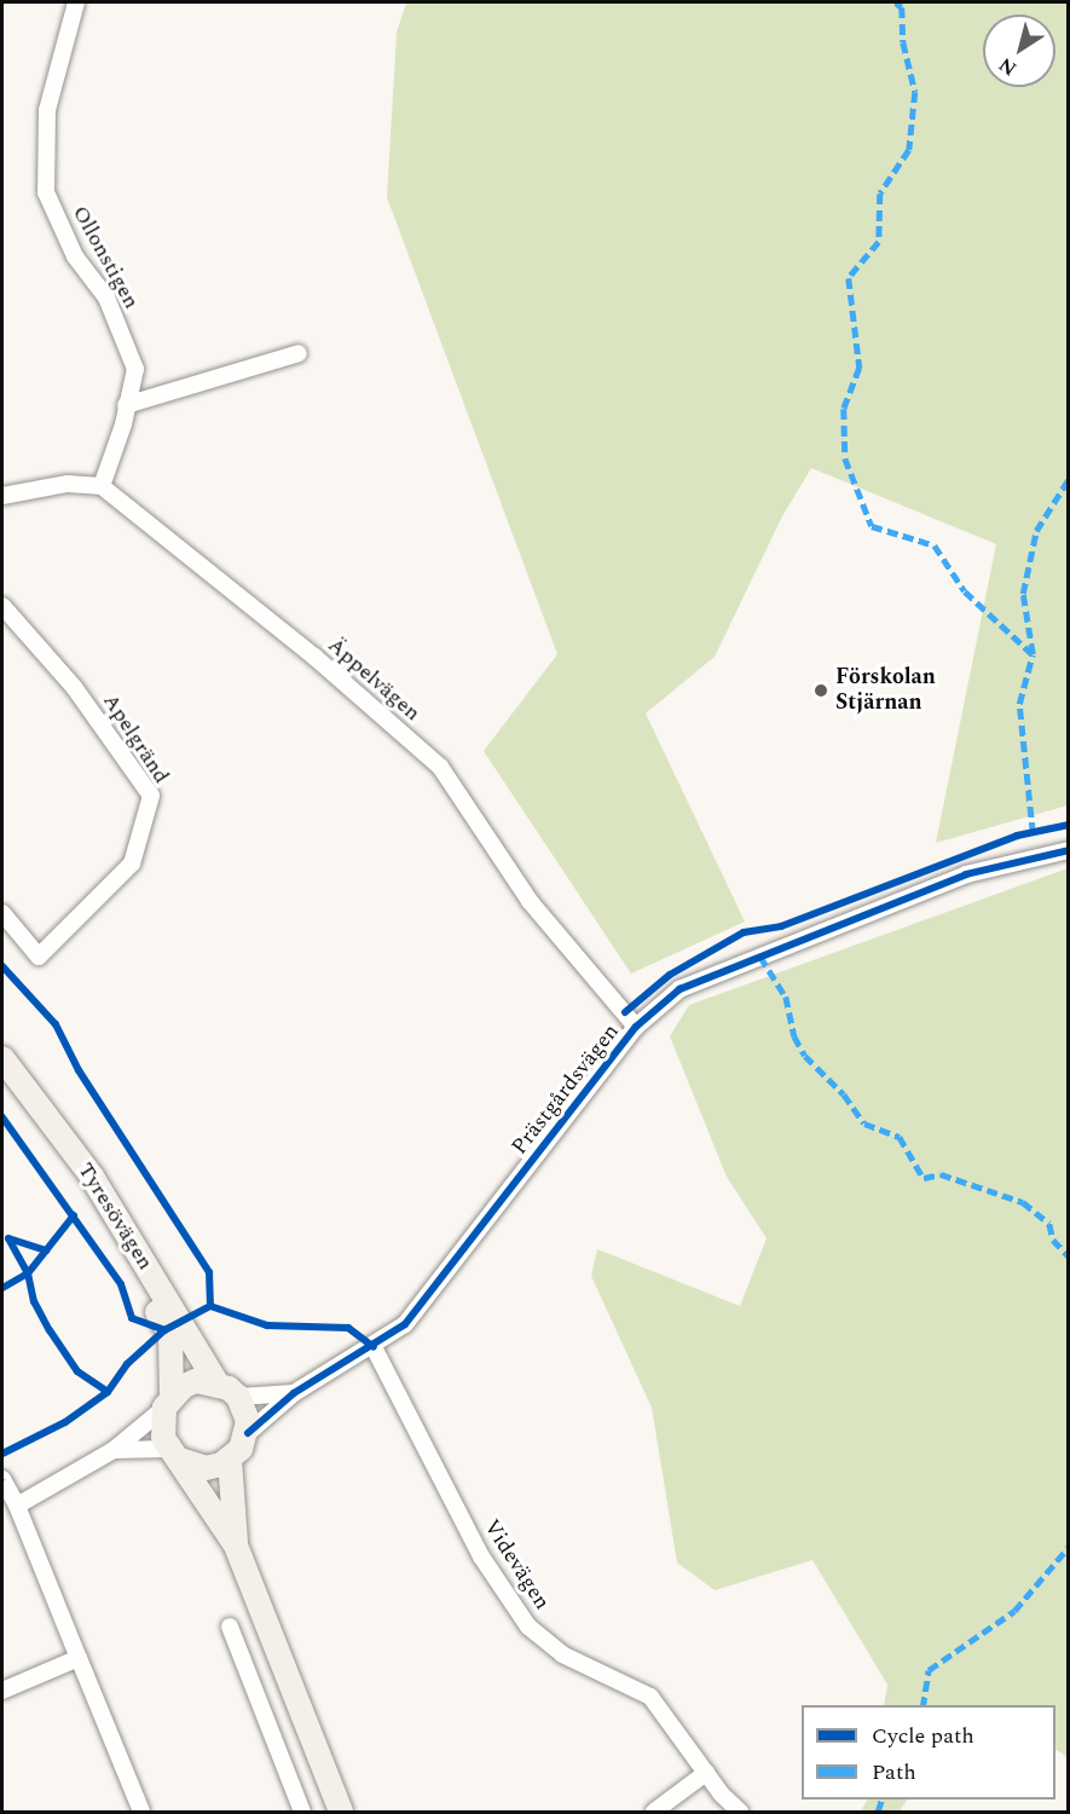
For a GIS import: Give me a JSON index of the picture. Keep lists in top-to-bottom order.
{
  "streets": {
    "main road": ["Tyresövägen"],
    "street": [
      "Ollonstigen",
      "Äppelvägen",
      "Apelgränd",
      "Prästgårdsvägen",
      "Videvägen"
    ]
  },
  "crossings": [
    ["Ollonstigen", "Äppelvägen"],
    ["Äppelvägen", "Prästgårdsvägen"],
    ["Prästgårdsvägen", "Tyresövägen"],
    ["Prästgårdsvägen", "Videvägen"]
  ],
  "places": ["Förskolan Stjärnan"],
  "legend": ["Cycle path", "Path"],
  "north": "bottom left"
}
